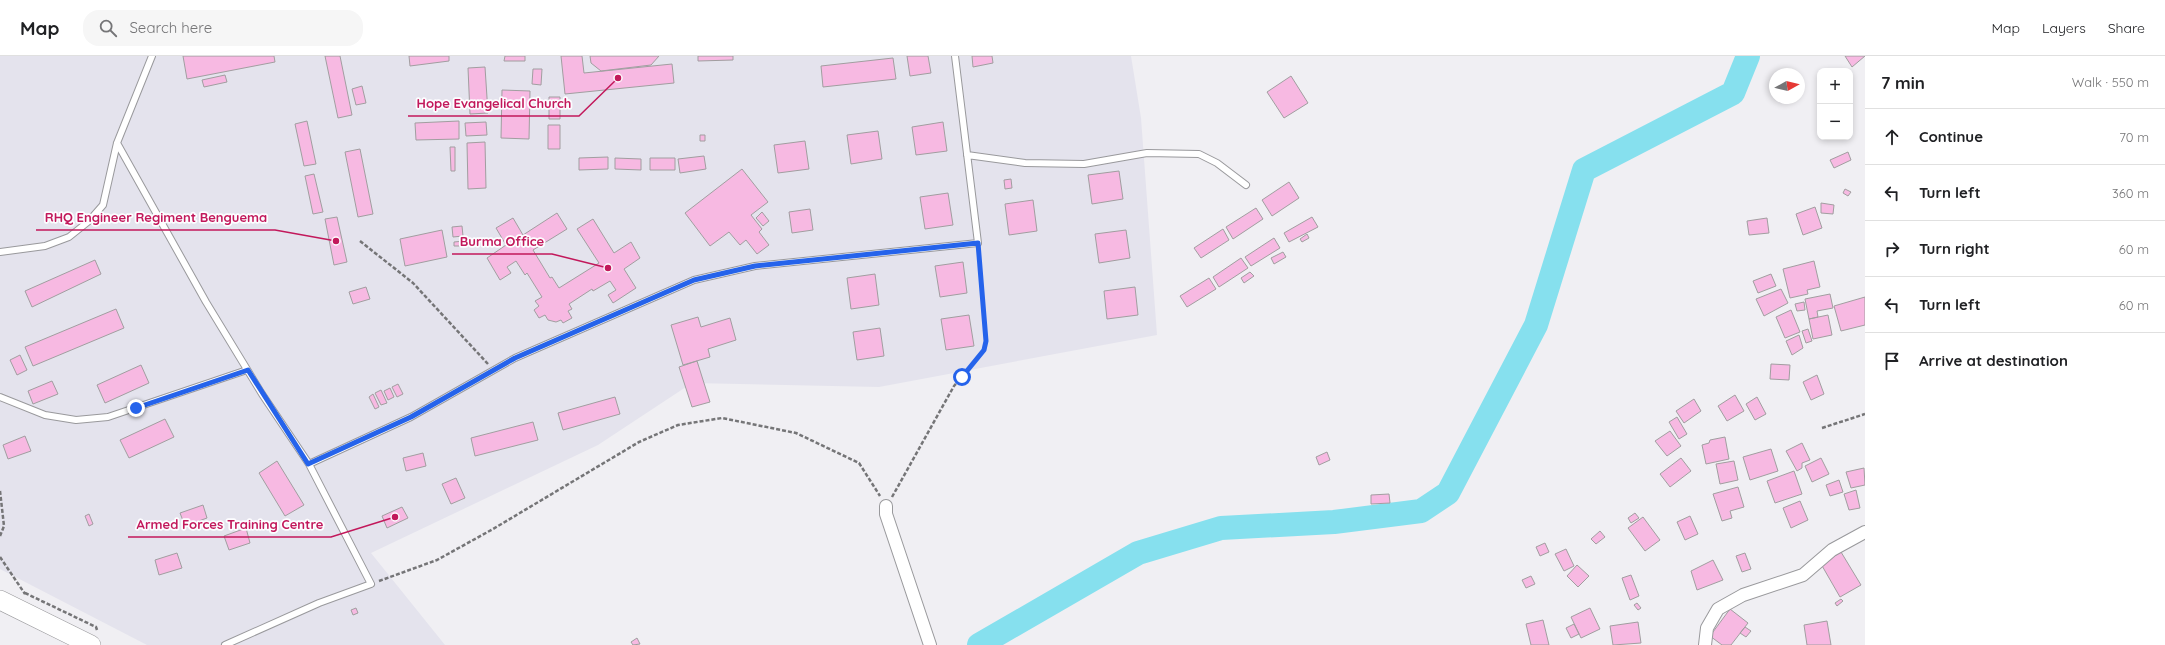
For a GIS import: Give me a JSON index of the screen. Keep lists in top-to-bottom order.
{
  "places": [
    "Hope Evangelical Church",
    "RHQ Engineer Regiment Benguema",
    "Burma Office",
    "Armed Forces Training Centre"
  ],
  "north": "right",
  "page": {
    "header": "Map",
    "search": "Search here",
    "nav": ["Map", "Layers", "Share"],
    "heading": ["7 min", "Walk · 550 m"],
    "map_buttons": ["+", "−"],
    "list": [
      ["Continue", "70 m"],
      ["Turn left", "360 m"],
      ["Turn right", "60 m"],
      ["Turn left", "60 m"],
      "Arrive at destination"
    ]
  }
}
